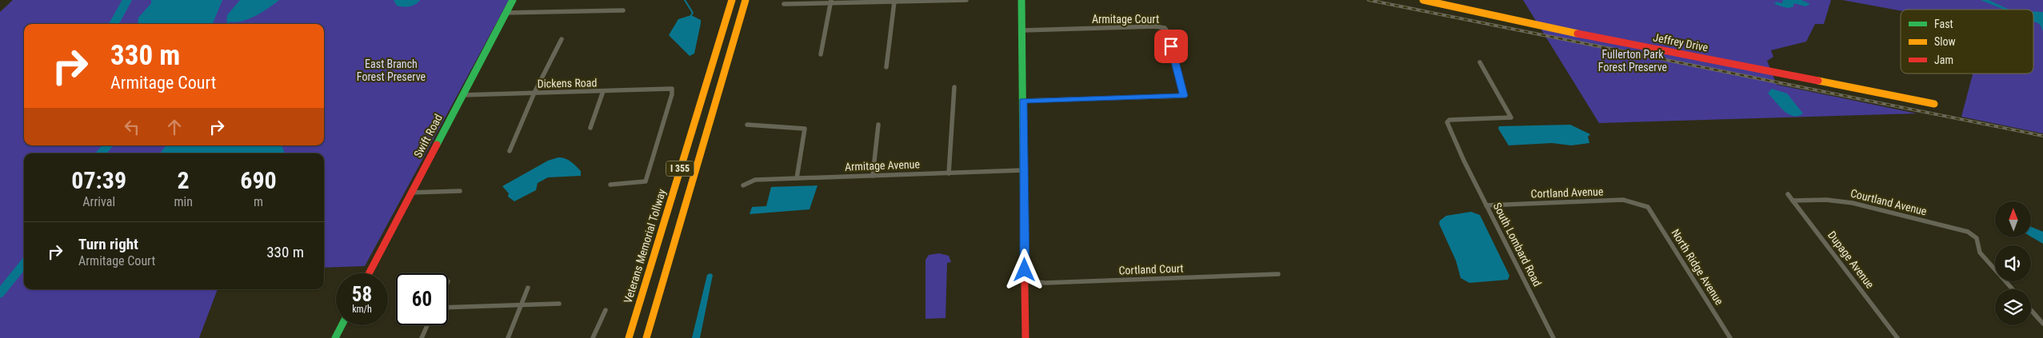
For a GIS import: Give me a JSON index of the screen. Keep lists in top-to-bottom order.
{
  "streets": {
    "main road": [
      "Jeffrey Drive",
      "Swift Road",
      "I 355",
      "Veterans Memorial Tollway"
    ],
    "street": [
      "Armitage Court",
      "Dickens Road",
      "Armitage Avenue",
      "Cortland Avenue",
      "Courtland Avenue",
      "South Lombard Road",
      "Dupage Avenue",
      "North Ridge Avenue",
      "Cortland Court"
    ]
  },
  "crossings": [
    ["Dickens Road", "Swift Road"],
    ["Cortland Avenue", "South Lombard Road"],
    ["Cortland Avenue", "North Ridge Avenue"],
    ["Courtland Avenue", "Dupage Avenue"]
  ],
  "parks": ["Fullerton Park Forest Preserve", "East Branch Forest Preserve"],
  "legend": ["Fast", "Slow", "Jam"],
  "north": "top",
  "page": {
    "turn": ["330 m", "Armitage Court"],
    "eta": [
      "07:39",
      "Arrival",
      "2",
      "min",
      "690",
      "m"
    ],
    "list": [
      {
        "name": "Turn right",
        "note": "Armitage Court",
        "value": "330 m"
      }
    ],
    "speed": "58 km/h",
    "limit": "60"
  }
}
